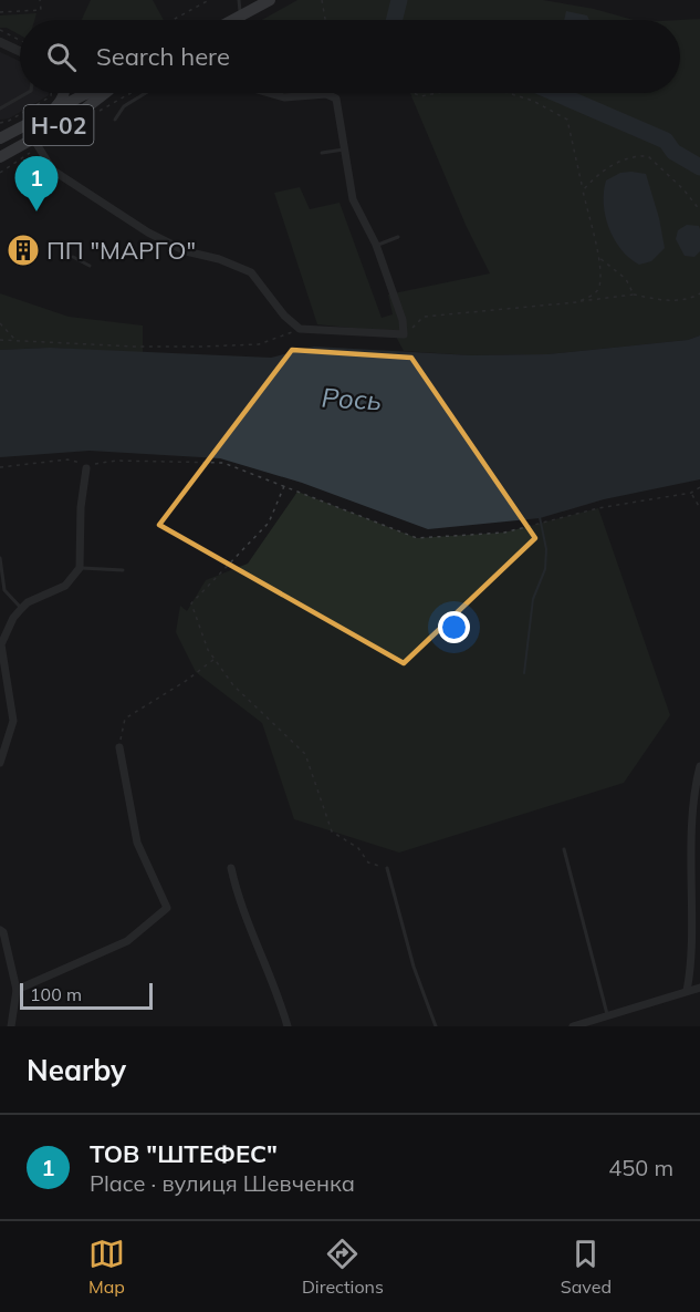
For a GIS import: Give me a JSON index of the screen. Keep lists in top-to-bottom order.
{
  "streets": {
    "main road": ["Н-02"]
  },
  "water": ["Рось"],
  "places": {
    "building": ["ПП \"МАРГО\""]
  },
  "scale_bar": "100 m",
  "page": {
    "search": "Search here",
    "pins": "1",
    "scale": "100 m",
    "heading": "Nearby",
    "list": [
      {
        "mark": "1",
        "name": "ТОВ \"ШТЕФЕС\"",
        "note": "Place · вулиця Шевченка",
        "value": "450 m"
      }
    ],
    "nav": ["Map", "Directions", "Saved"]
  }
}
